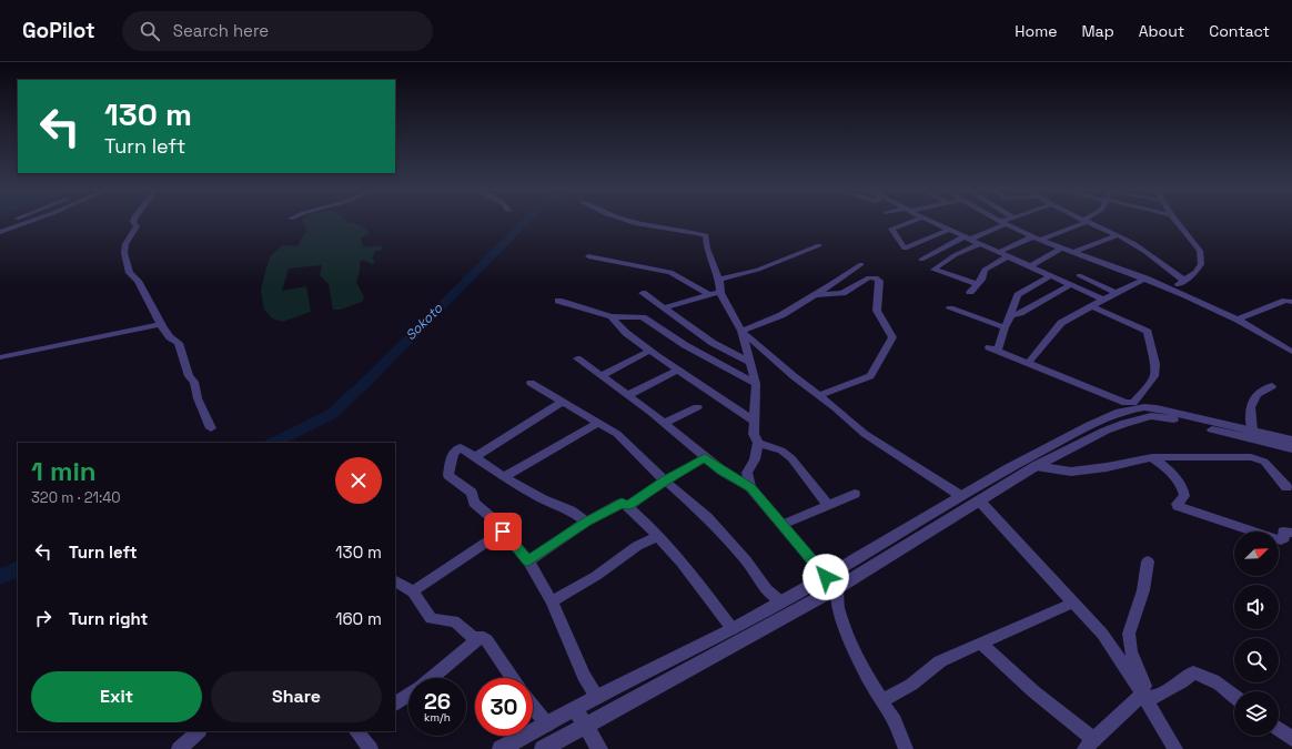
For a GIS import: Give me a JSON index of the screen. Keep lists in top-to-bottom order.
{
  "water": ["Sokoto"],
  "north": "top right",
  "page": {
    "header": "GoPilot",
    "search": "Search here",
    "nav": [
      "Home",
      "Map",
      "About",
      "Contact"
    ],
    "turn": ["130 m", "Turn left"],
    "heading": ["1 min", "320 m · 21:40"],
    "list": [
      {
        "name": "Turn left",
        "value": "130 m"
      },
      {
        "name": "Turn right",
        "value": "160 m"
      }
    ],
    "buttons": ["Exit", "Share"],
    "speed": "26 km/h",
    "limit": "30"
  }
}
